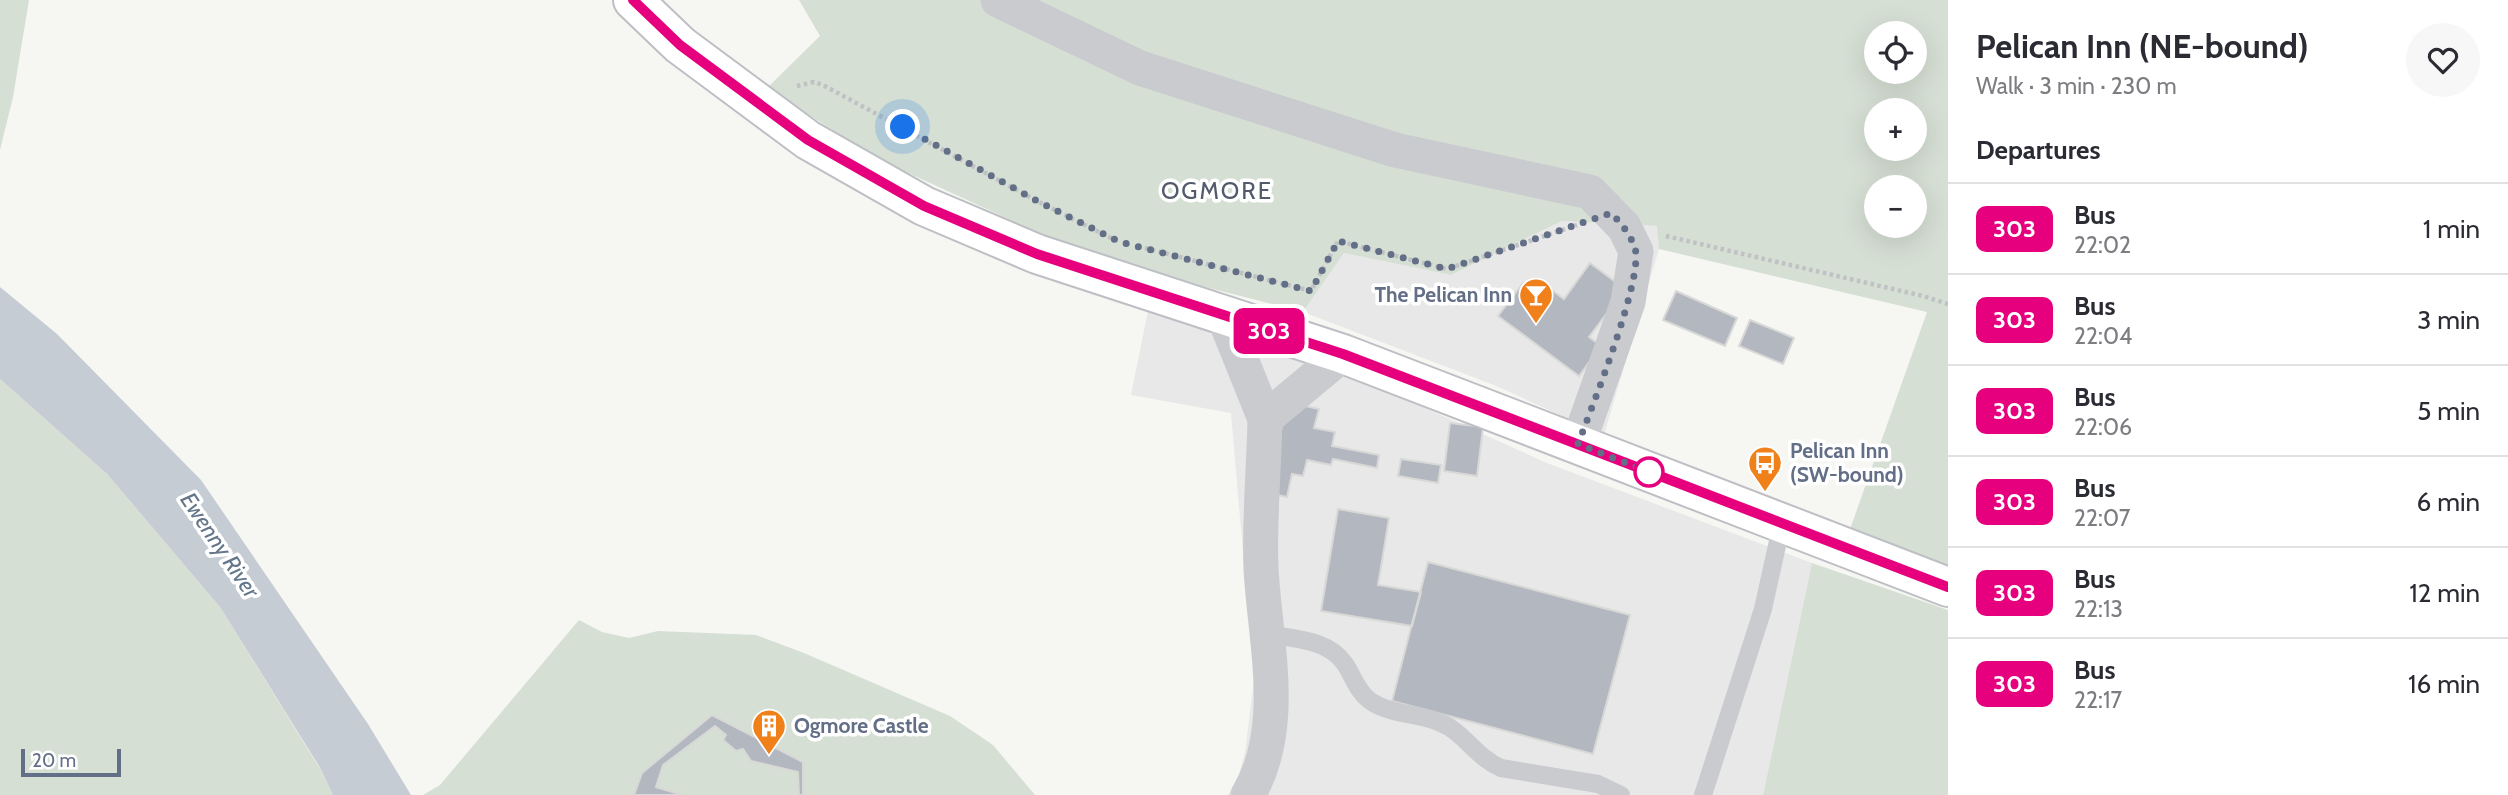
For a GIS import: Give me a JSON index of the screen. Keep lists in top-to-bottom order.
{
  "districts": ["OGMORE"],
  "water": ["Ewenny River"],
  "places": {
    "bar": ["The Pelican Inn"],
    "bus stop": ["Pelican Inn (SW-bound)"],
    "building": ["Ogmore Castle"]
  },
  "lines": ["bus line 303"],
  "scale_bar": "20 m",
  "page": {
    "on_map": "303",
    "heading": [
      ["Pelican Inn (NE-bound)", "Walk · 3 min · 230 m"],
      "Departures"
    ],
    "map_buttons": ["+", "−"],
    "list": [
      {
        "mark": "303",
        "name": "Bus",
        "note": "22:02",
        "value": "1 min"
      },
      {
        "mark": "303",
        "name": "Bus",
        "note": "22:04",
        "value": "3 min"
      },
      {
        "mark": "303",
        "name": "Bus",
        "note": "22:06",
        "value": "5 min"
      },
      {
        "mark": "303",
        "name": "Bus",
        "note": "22:07",
        "value": "6 min"
      },
      {
        "mark": "303",
        "name": "Bus",
        "note": "22:13",
        "value": "12 min"
      },
      {
        "mark": "303",
        "name": "Bus",
        "note": "22:17",
        "value": "16 min"
      }
    ],
    "scale": "20 m"
  }
}
